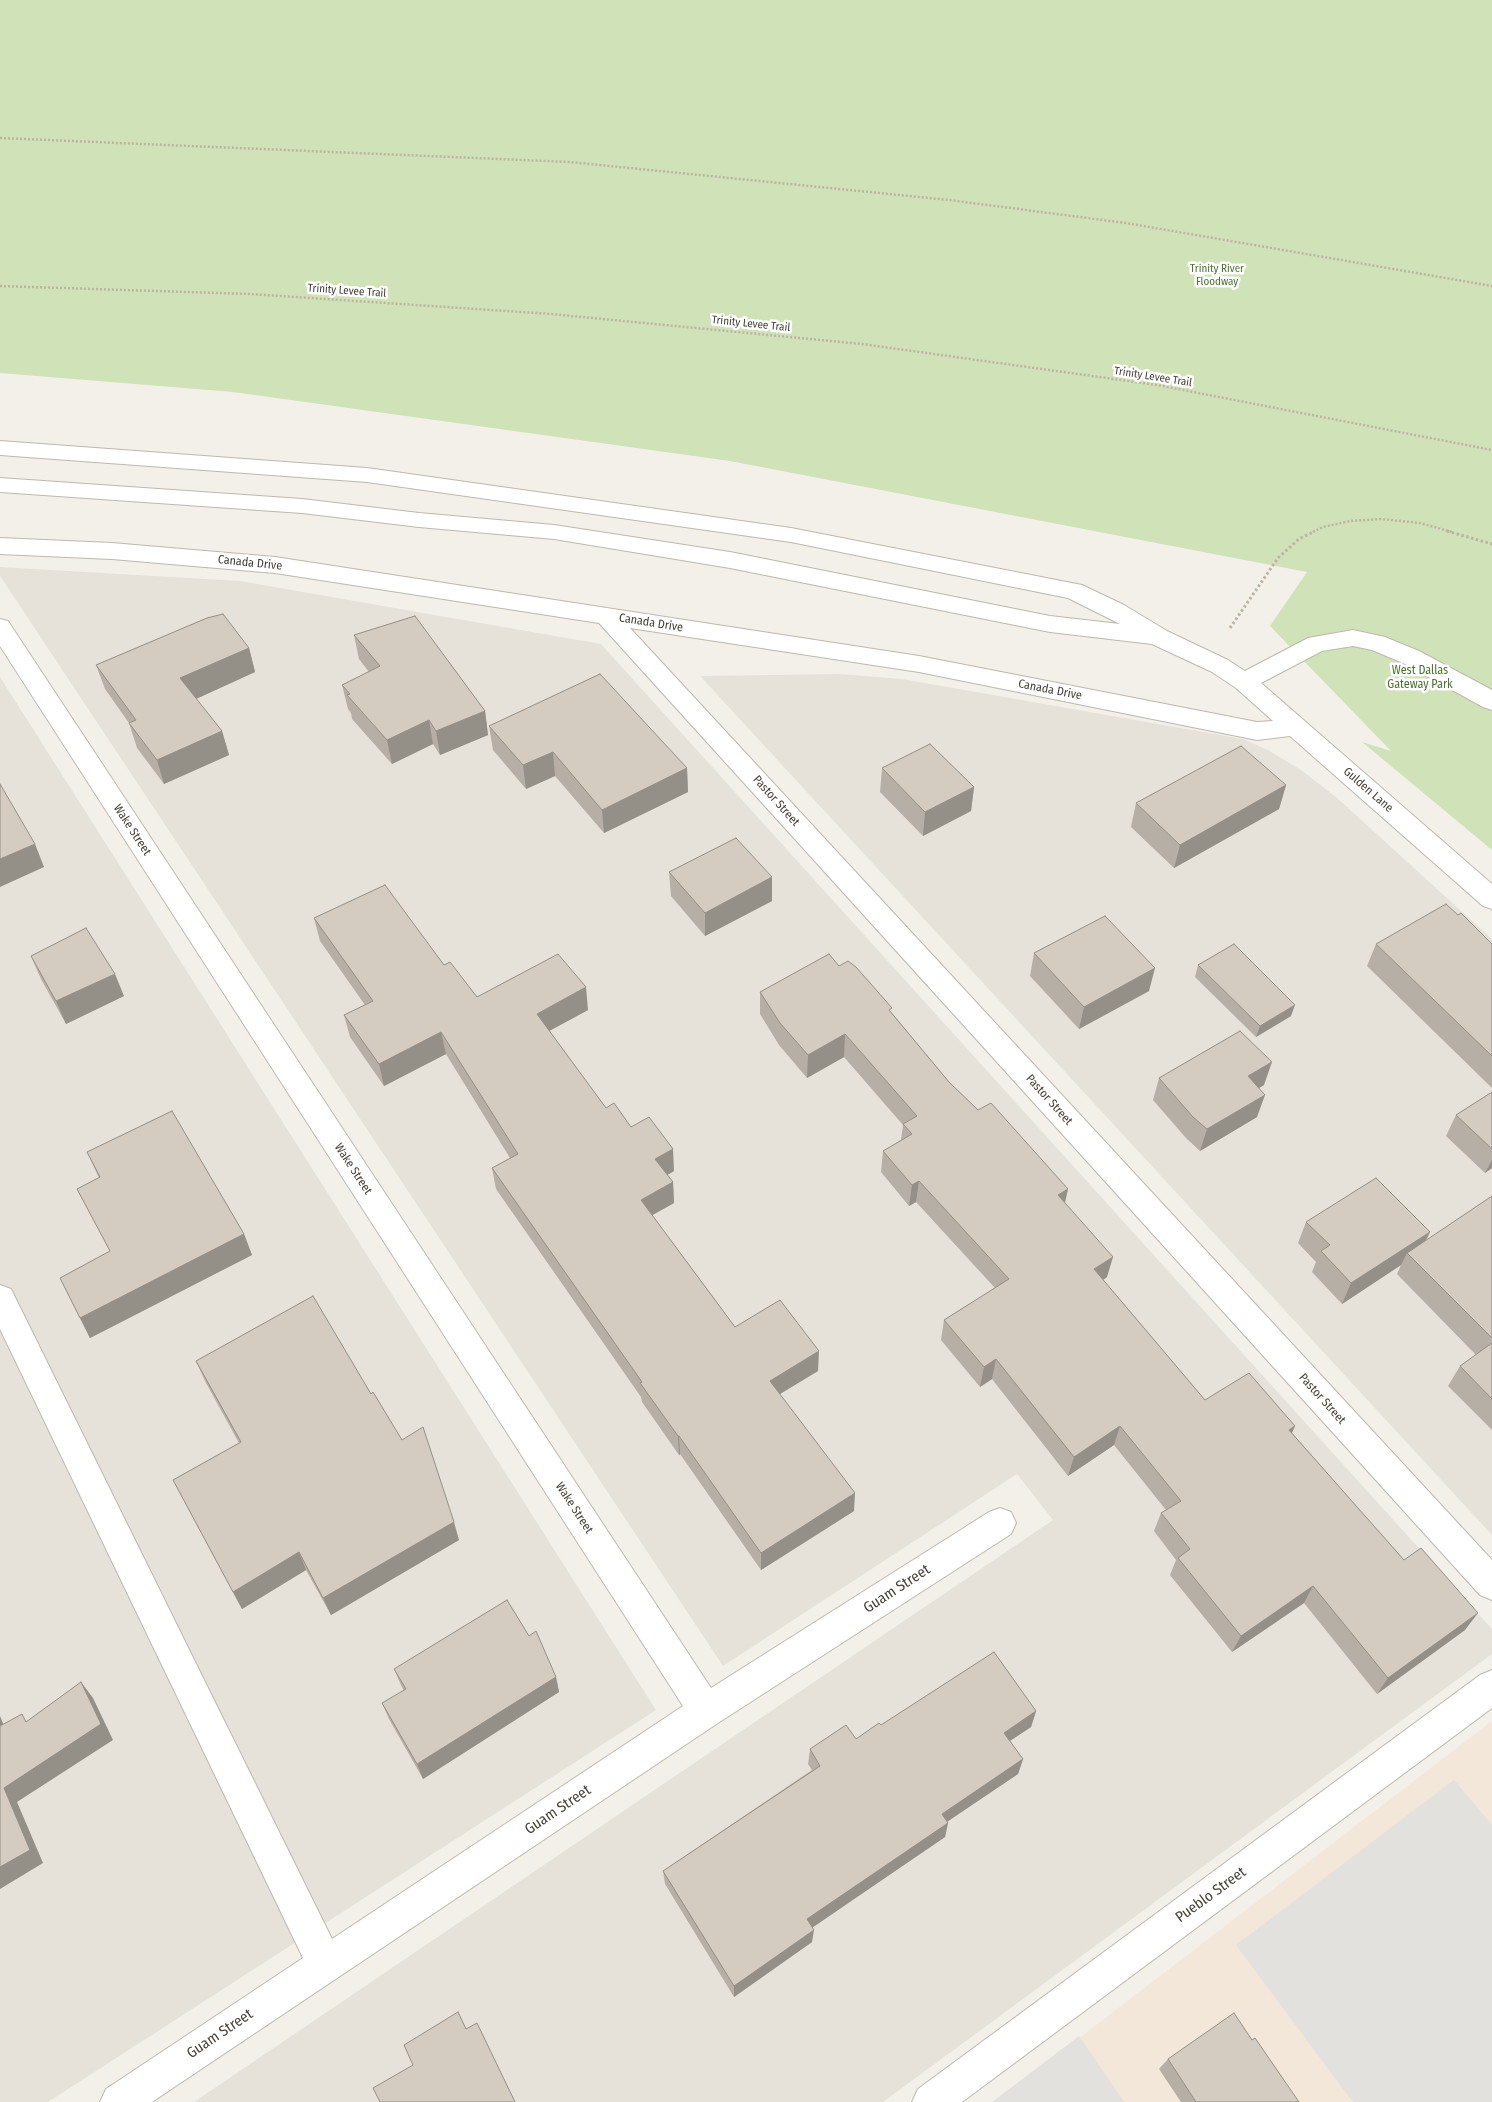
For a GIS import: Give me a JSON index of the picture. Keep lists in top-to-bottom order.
{
  "streets": {
    "street": [
      "Canada Drive",
      "Gulden Lane",
      "Pastor Street",
      "Wake Street",
      "Guam Street",
      "Pueblo Street"
    ],
    "path": ["Trinity Levee Trail"]
  },
  "crossings": [
    ["Canada Drive", "Gulden Lane"],
    ["Canada Drive", "Pastor Street"],
    ["Wake Street", "Guam Street"]
  ],
  "parks": ["Trinity River Floodway", "West Dallas Gateway Park"]
}
